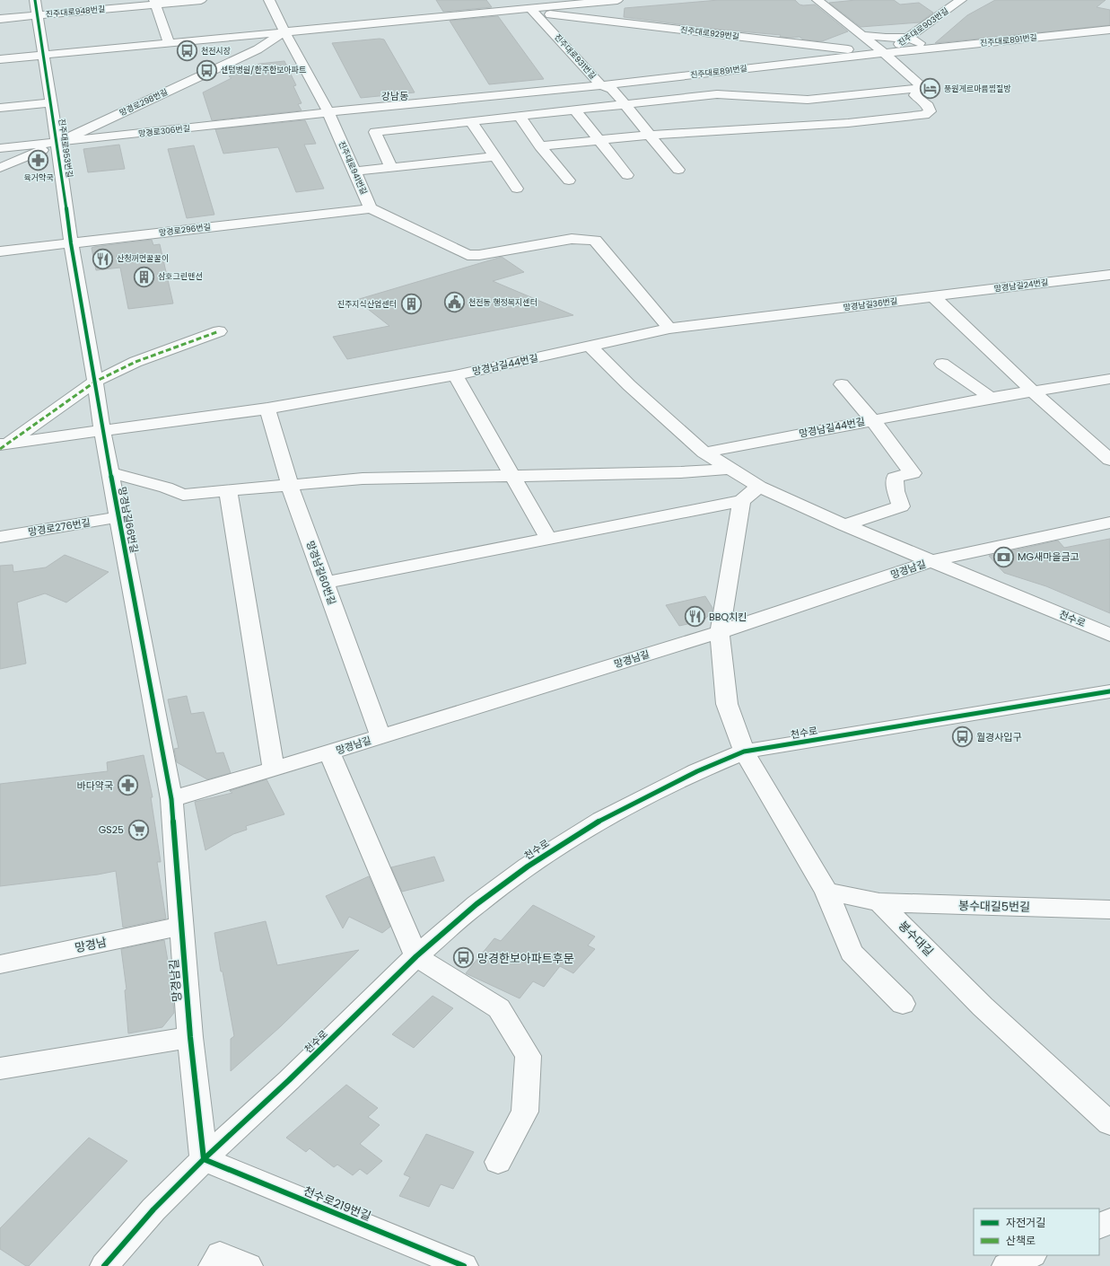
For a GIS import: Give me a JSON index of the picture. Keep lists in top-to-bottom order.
{
  "streets": {
    "street": [
      "진주대로948번길",
      "진주대로903번길",
      "진주대로929번길",
      "진주대로891번길",
      "진주대로931번길",
      "망경로298번길",
      "망경로306번길",
      "진주대로953번길",
      "진주대로941번길",
      "망경로296번길",
      "망경남길24번길",
      "망경남길36번길",
      "망경남길44번길",
      "망경남길66번길",
      "망경로276번길",
      "망경남길",
      "망경남길60번길",
      "천수로",
      "봉수대길5번길",
      "봉수대길",
      "망경남",
      "천수로219번길"
    ]
  },
  "crossings": [
    ["진주대로948번길", "진주대로953번길"],
    ["진주대로903번길", "진주대로929번길"],
    ["진주대로903번길", "진주대로891번길"],
    ["진주대로929번길", "진주대로891번길"],
    ["진주대로929번길", "진주대로931번길"],
    ["진주대로891번길", "진주대로931번길"],
    ["진주대로891번길", "망경로306번길"],
    ["진주대로891번길", "진주대로941번길"],
    ["망경로298번길", "망경로306번길"],
    ["망경로298번길", "진주대로953번길"],
    ["망경로298번길", "진주대로941번길"],
    ["망경로306번길", "진주대로953번길"],
    ["망경로306번길", "진주대로941번길"],
    ["진주대로953번길", "망경로296번길"],
    ["진주대로953번길", "망경남길66번길"],
    ["진주대로941번길", "망경로296번길"],
    ["망경로296번길", "망경남길66번길"],
    ["망경남길24번길", "망경남길36번길"],
    ["망경남길36번길", "망경남길44번길"],
    ["망경남길44번길", "망경남길66번길"],
    ["망경남길44번길", "망경남길60번길"],
    ["망경남길66번길", "망경로276번길"],
    ["망경남길66번길", "망경남길"],
    ["망경남길", "망경남길60번길"],
    ["망경남길", "천수로"],
    ["망경남길", "망경남"],
    ["망경남길", "천수로219번길"],
    ["천수로", "천수로219번길"],
    ["봉수대길5번길", "봉수대길"]
  ],
  "districts": ["강남동"],
  "places": {
    "bus stop": [
      "천전시장",
      "센텀병원/한주한보아파트",
      "월경사입구",
      "망경한보아파트후문"
    ],
    "hotel": ["풍원게르마륨찜질방"],
    "pharmacy": ["육거약국", "바다약국"],
    "restaurant": ["산청꺼먼꿀꿀이", "BBQ치킨"],
    "building": ["삼호그린맨션", "진주지식산업센터"],
    "public building": ["천전동 행정복지센터"],
    "bank": ["MG새마을금고"],
    "supermarket": ["GS25"]
  },
  "legend": ["자전거길", "산책로"]
}
